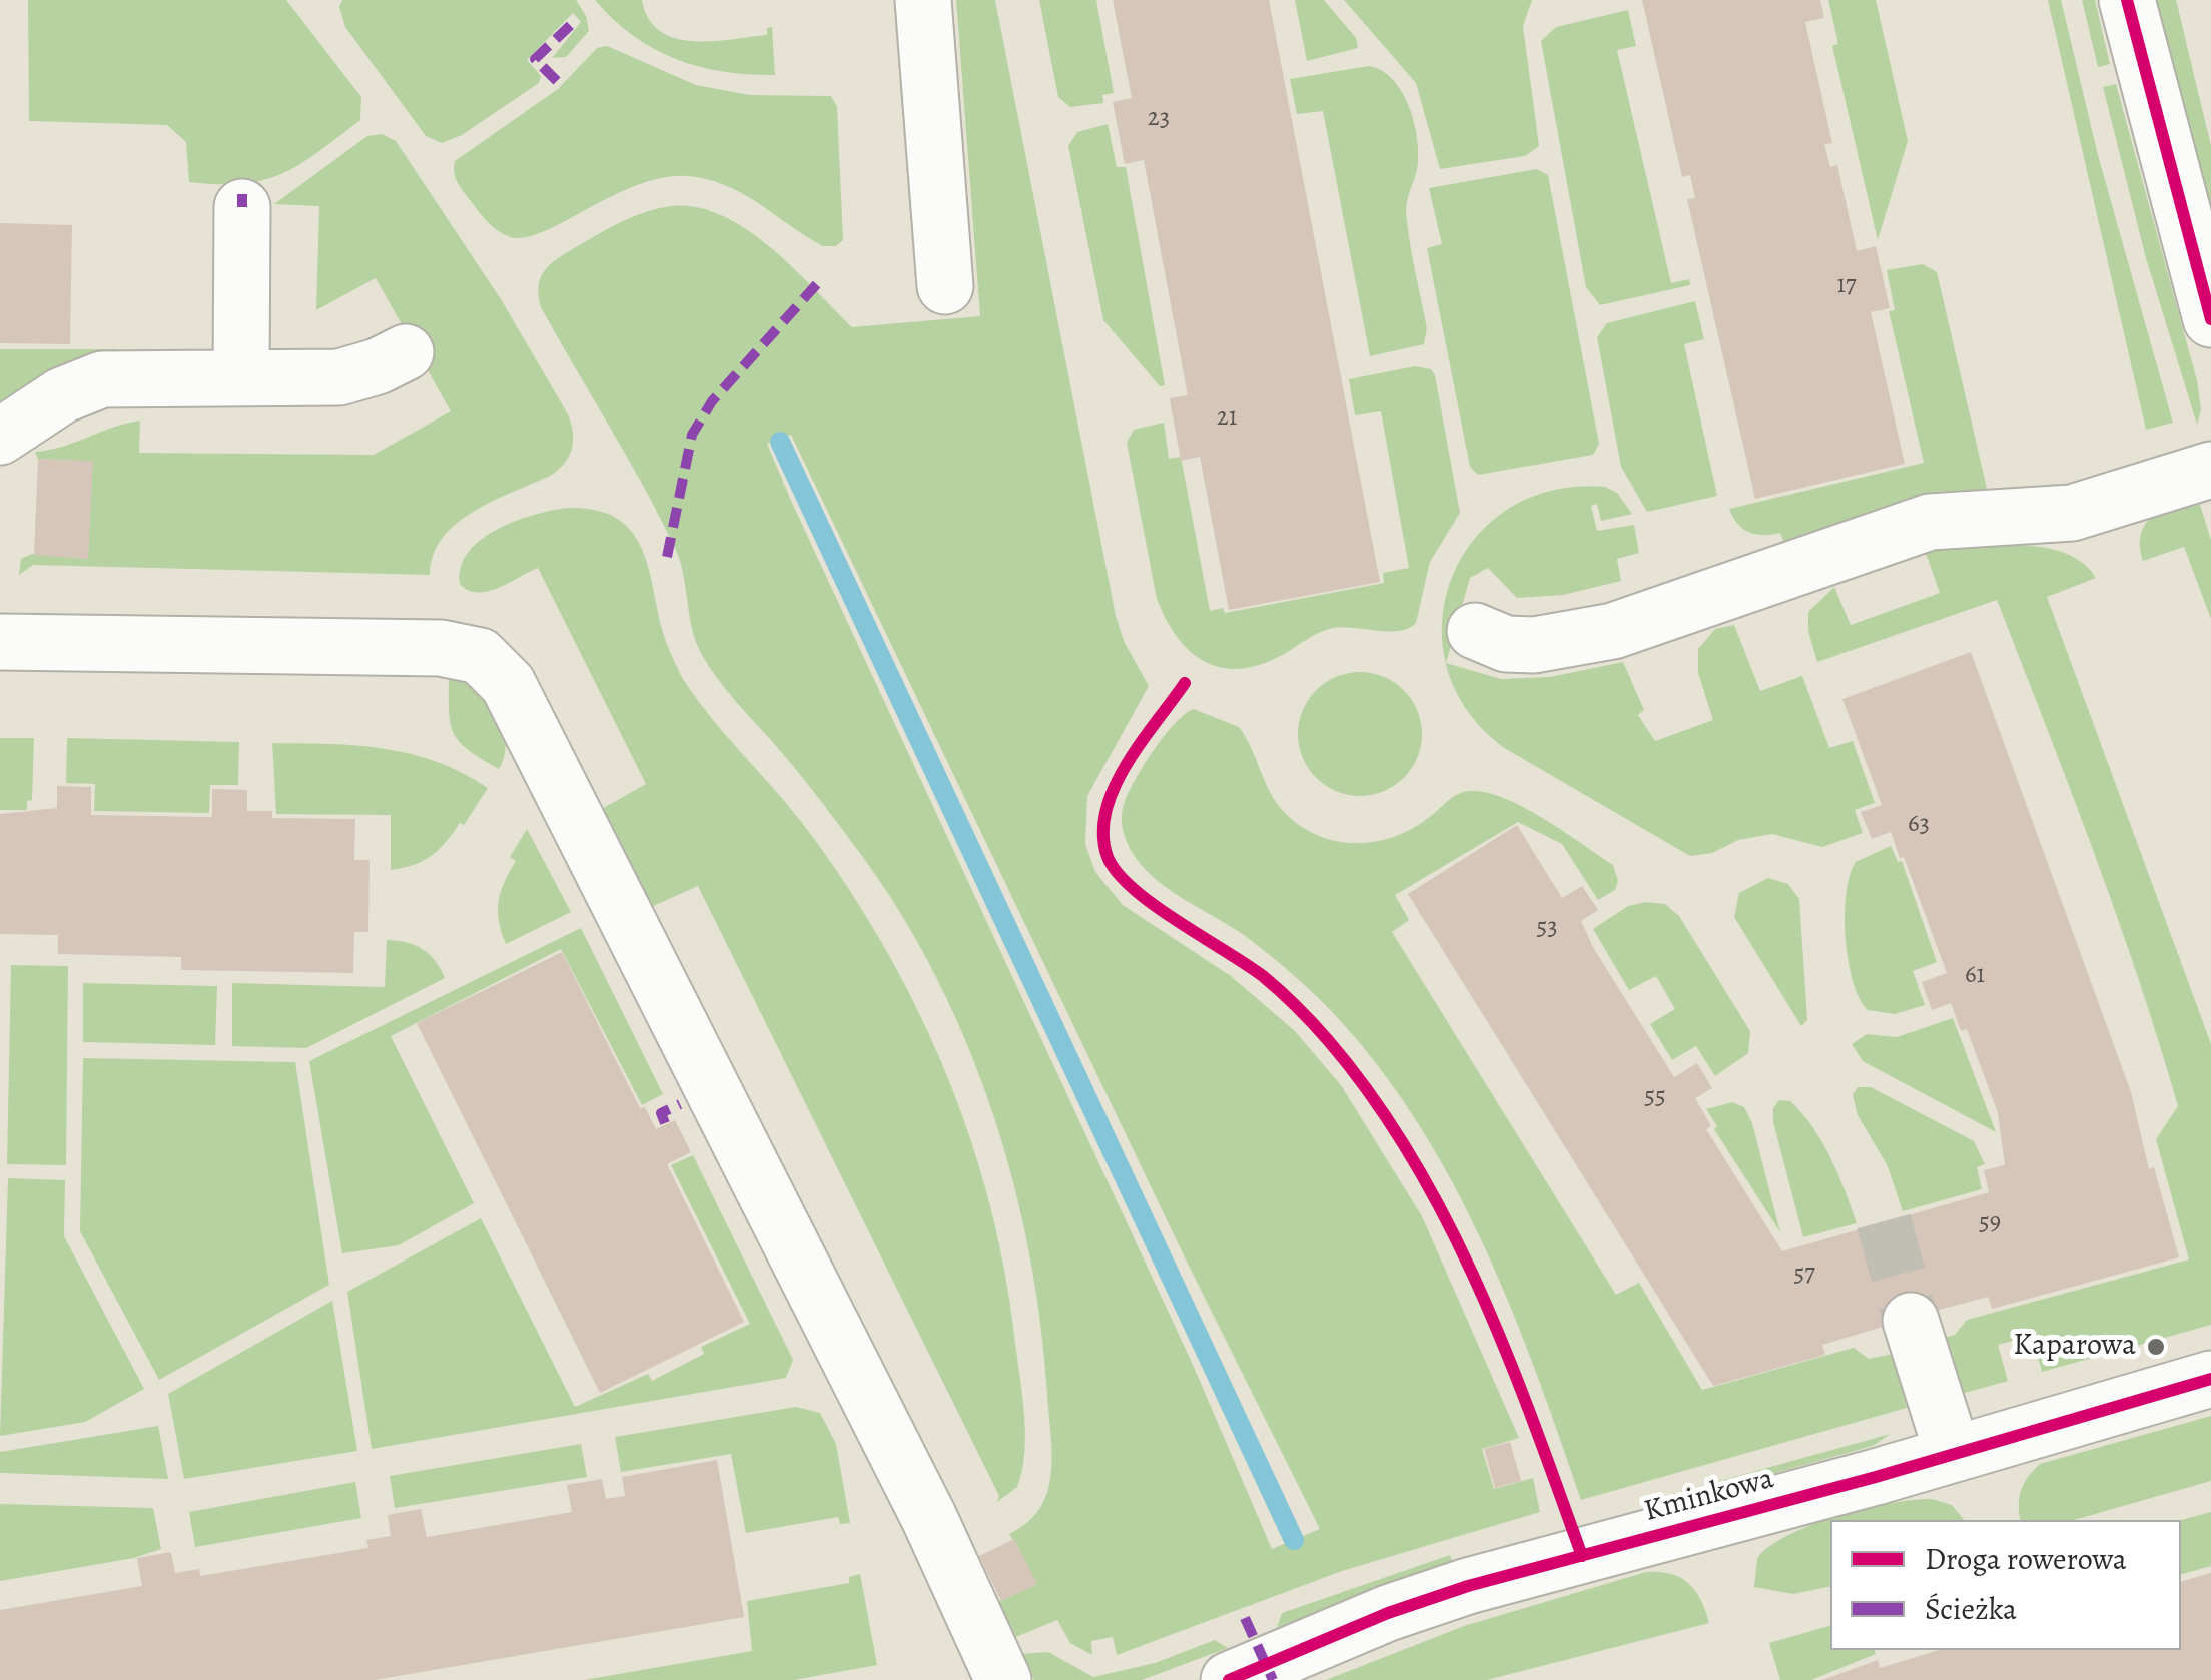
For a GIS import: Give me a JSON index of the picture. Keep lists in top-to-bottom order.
{
  "streets": {
    "street": ["Kminkowa"]
  },
  "places": ["Kaparowa"],
  "house_numbers": [
    "23",
    "17",
    "21",
    "63",
    "53",
    "61",
    "55",
    "59",
    "57"
  ],
  "legend": ["Droga rowerowa", "Ścieżka"]
}
